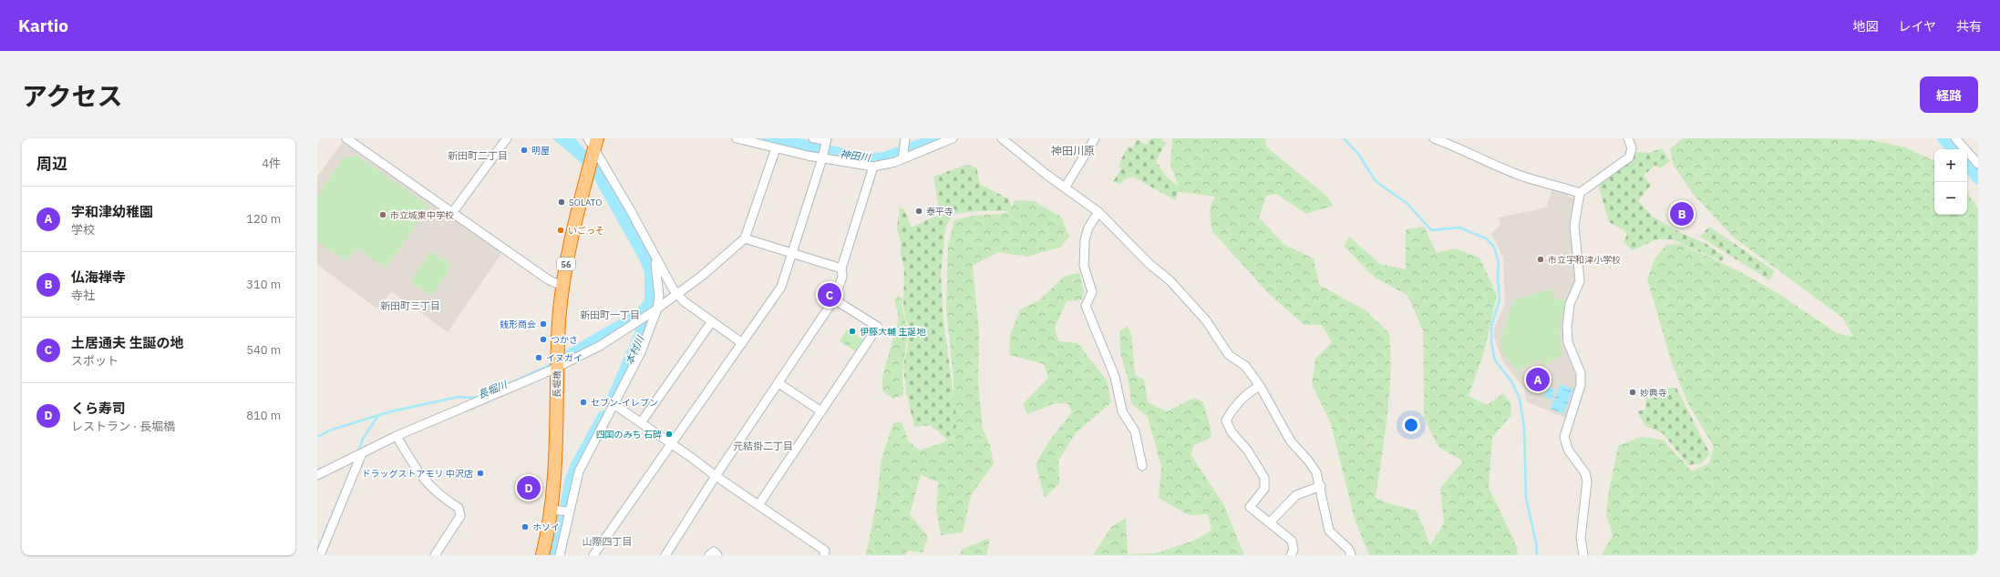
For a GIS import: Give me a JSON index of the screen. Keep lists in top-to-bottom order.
{
  "streets": {
    "highway": ["56", "長堀橋"]
  },
  "crossings": [
    ["56", "長堀橋"]
  ],
  "districts": [
    "神田川原",
    "新田町二丁目",
    "新田町三丁目",
    "新田町一丁目",
    "元結掛二丁目",
    "山際四丁目"
  ],
  "water": ["神田川", "本村川", "長堀川"],
  "places": [
    "明屋",
    "SOLATO",
    "泰平寺",
    "市立城東中学校",
    "いごっそ",
    "市立宇和津小学校",
    "銭形商会",
    "伊藤大輔 生誕地",
    "つかさ",
    "イヌガイ",
    "妙典寺",
    "セブン-イレブン",
    "四国のみち 石碑",
    "ドラッグストアモリ 中沢店",
    "ホソイ"
  ],
  "page": {
    "header": "Kartio",
    "nav": ["地図", "レイヤ", "共有"],
    "title": "アクセス",
    "buttons": "経路",
    "heading": ["周辺", "4件"],
    "map_buttons": ["+", "−"],
    "list": [
      {
        "mark": "A",
        "name": "宇和津幼稚園",
        "note": "学校",
        "value": "120 m"
      },
      {
        "mark": "B",
        "name": "仏海禅寺",
        "note": "寺社",
        "value": "310 m"
      },
      {
        "mark": "C",
        "name": "土居通夫 生誕の地",
        "note": "スポット",
        "value": "540 m"
      },
      {
        "mark": "D",
        "name": "くら寿司",
        "note": "レストラン · 長堀橋",
        "value": "810 m"
      }
    ],
    "pins": [
      "B",
      "C",
      "A",
      "D"
    ]
  }
}
